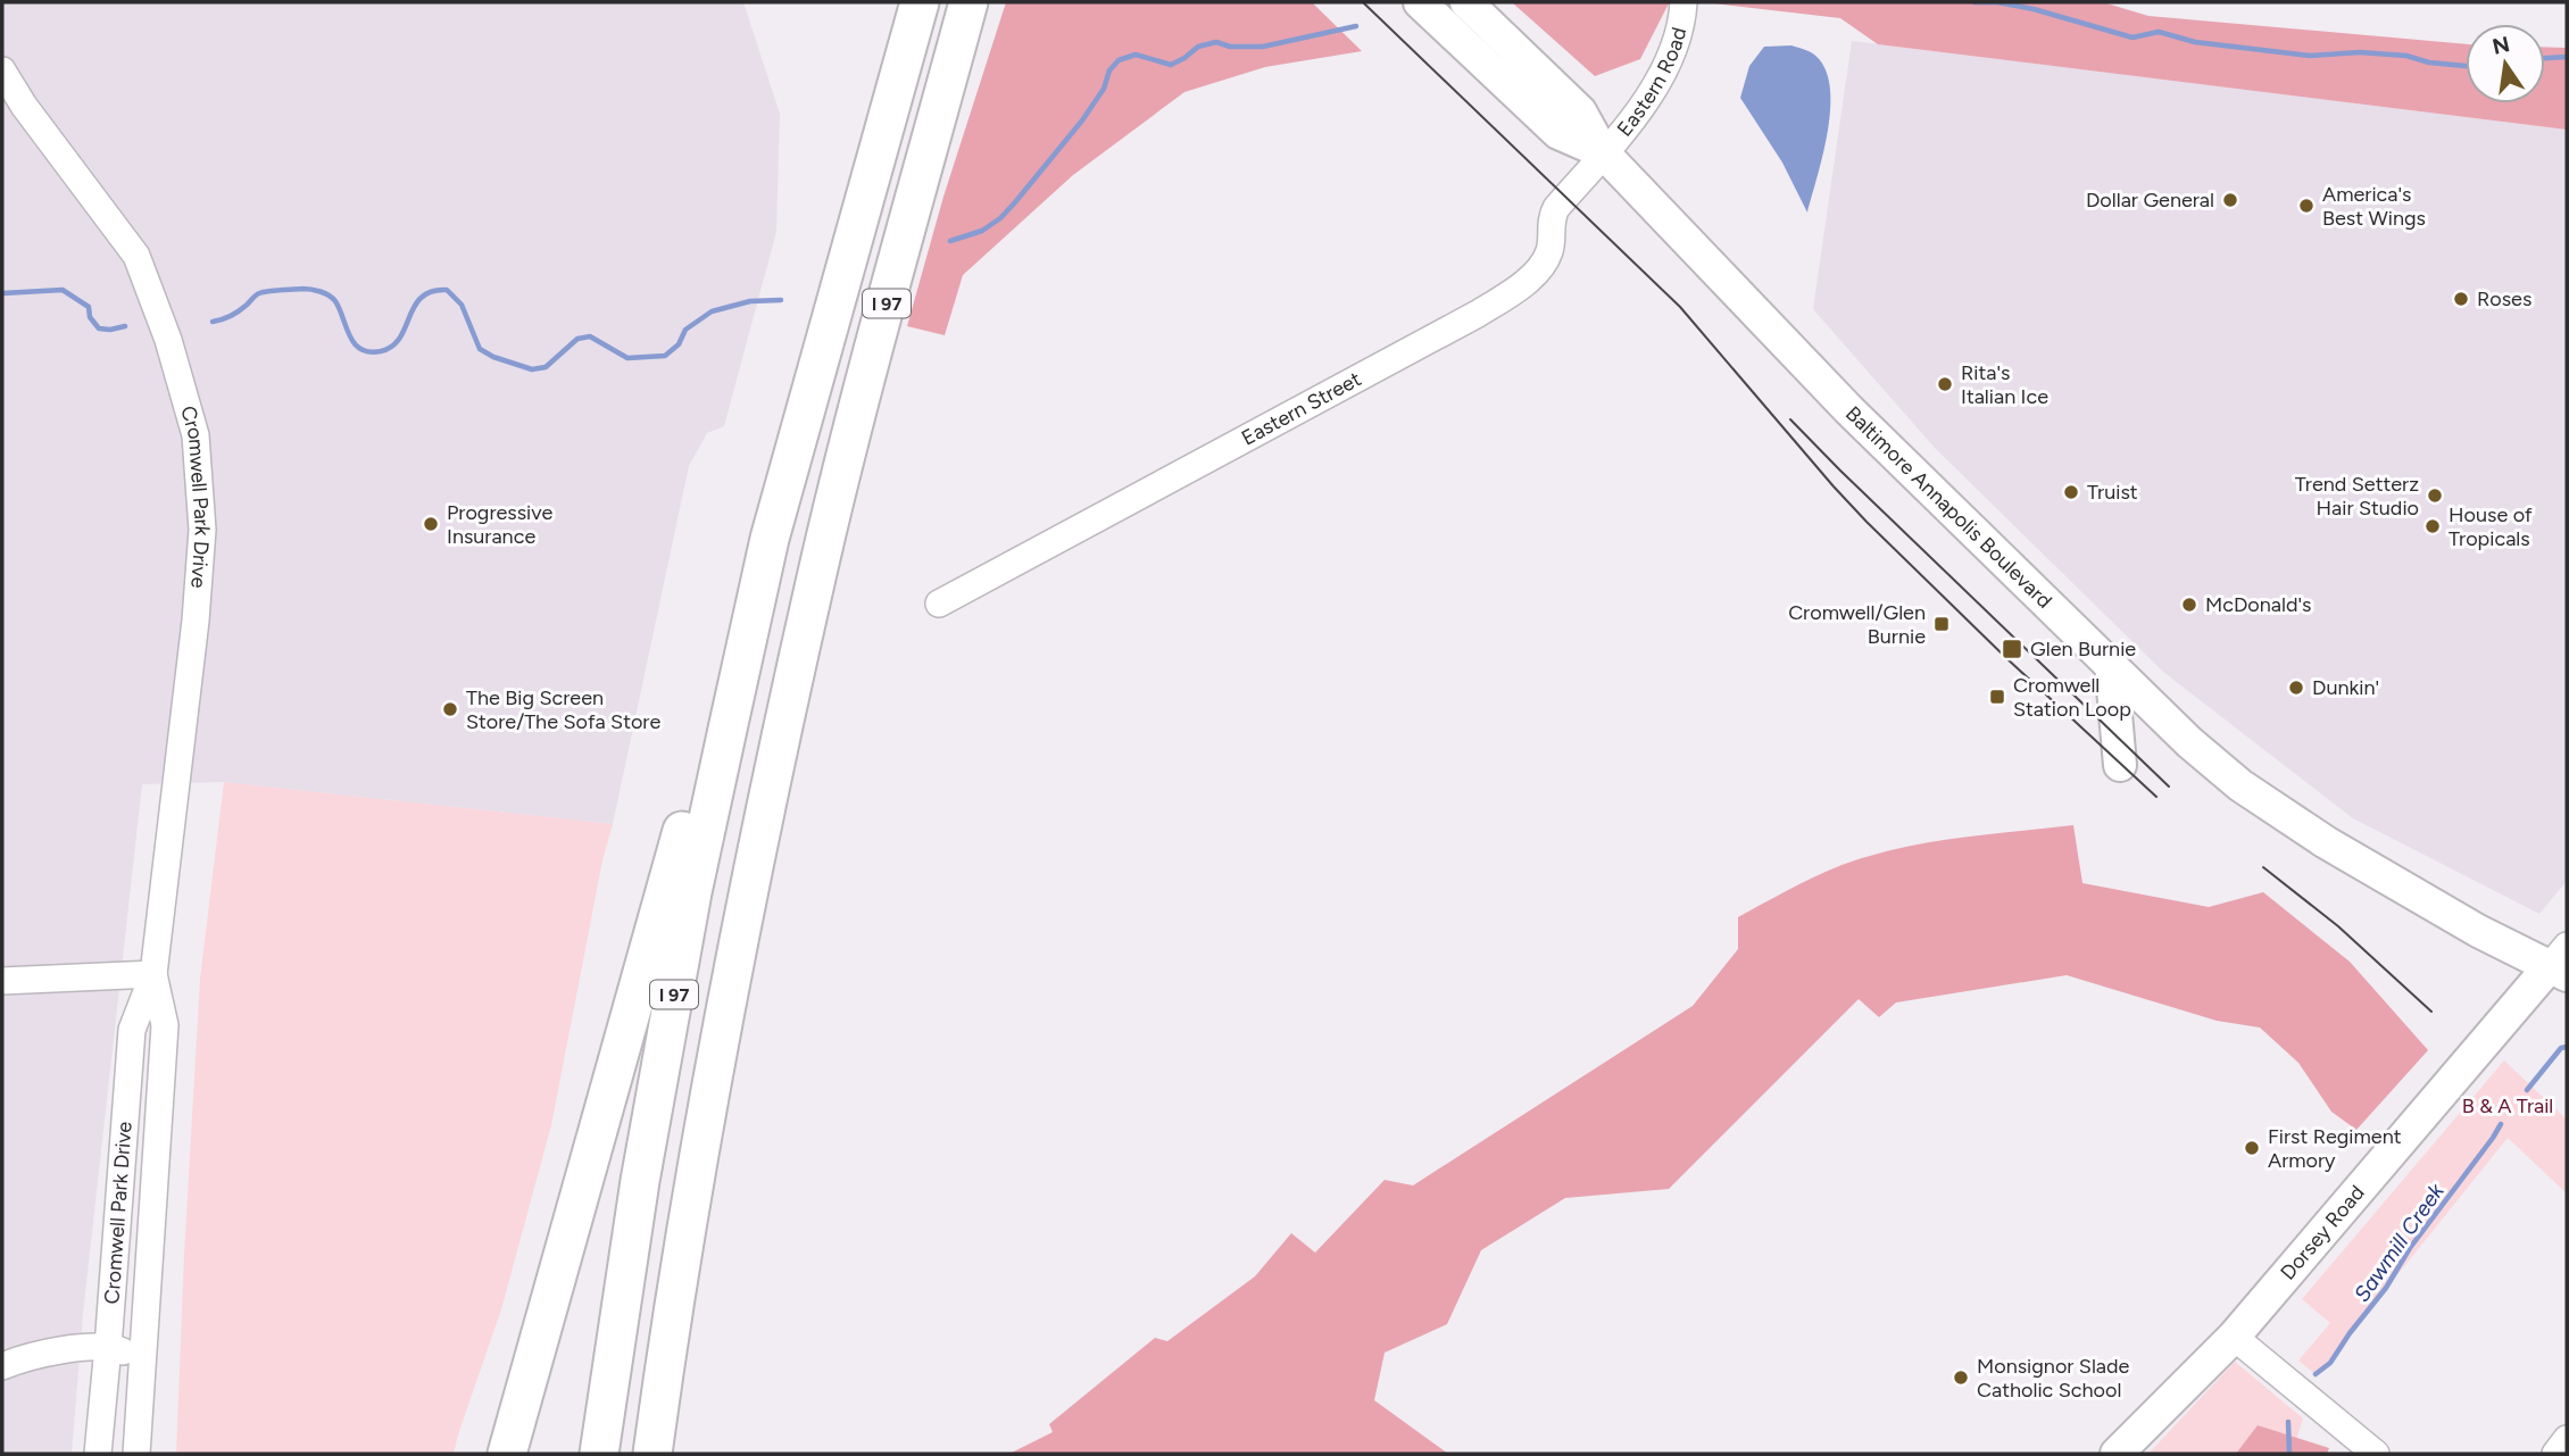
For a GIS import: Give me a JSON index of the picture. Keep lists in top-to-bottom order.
{
  "streets": {
    "highway": ["I 97"],
    "main road": ["Baltimore Annapolis Boulevard", "Dorsey Road"],
    "street": ["Eastern Road", "Eastern Street", "Cromwell Park Drive"]
  },
  "crossings": [
    ["Eastern Road", "Eastern Street"],
    ["Eastern Road", "Baltimore Annapolis Boulevard"],
    ["Eastern Street", "Baltimore Annapolis Boulevard"],
    ["Baltimore Annapolis Boulevard", "Dorsey Road"]
  ],
  "water": ["Sawmill Creek"],
  "parks": ["B & A Trail"],
  "places": {
    "other": [
      "Dollar General",
      "America's Best Wings",
      "Roses",
      "Rita's Italian Ice",
      "Truist",
      "Trend Setterz Hair Studio",
      "Progressive Insurance",
      "House of Tropicals",
      "McDonald's",
      "Dunkin'",
      "The Big Screen Store/The Sofa Store",
      "First Regiment Armory",
      "Monsignor Slade Catholic School"
    ],
    "transit": ["Cromwell/Glen Burnie", "Glen Burnie", "Cromwell Station Loop"]
  },
  "north": "top"
}
